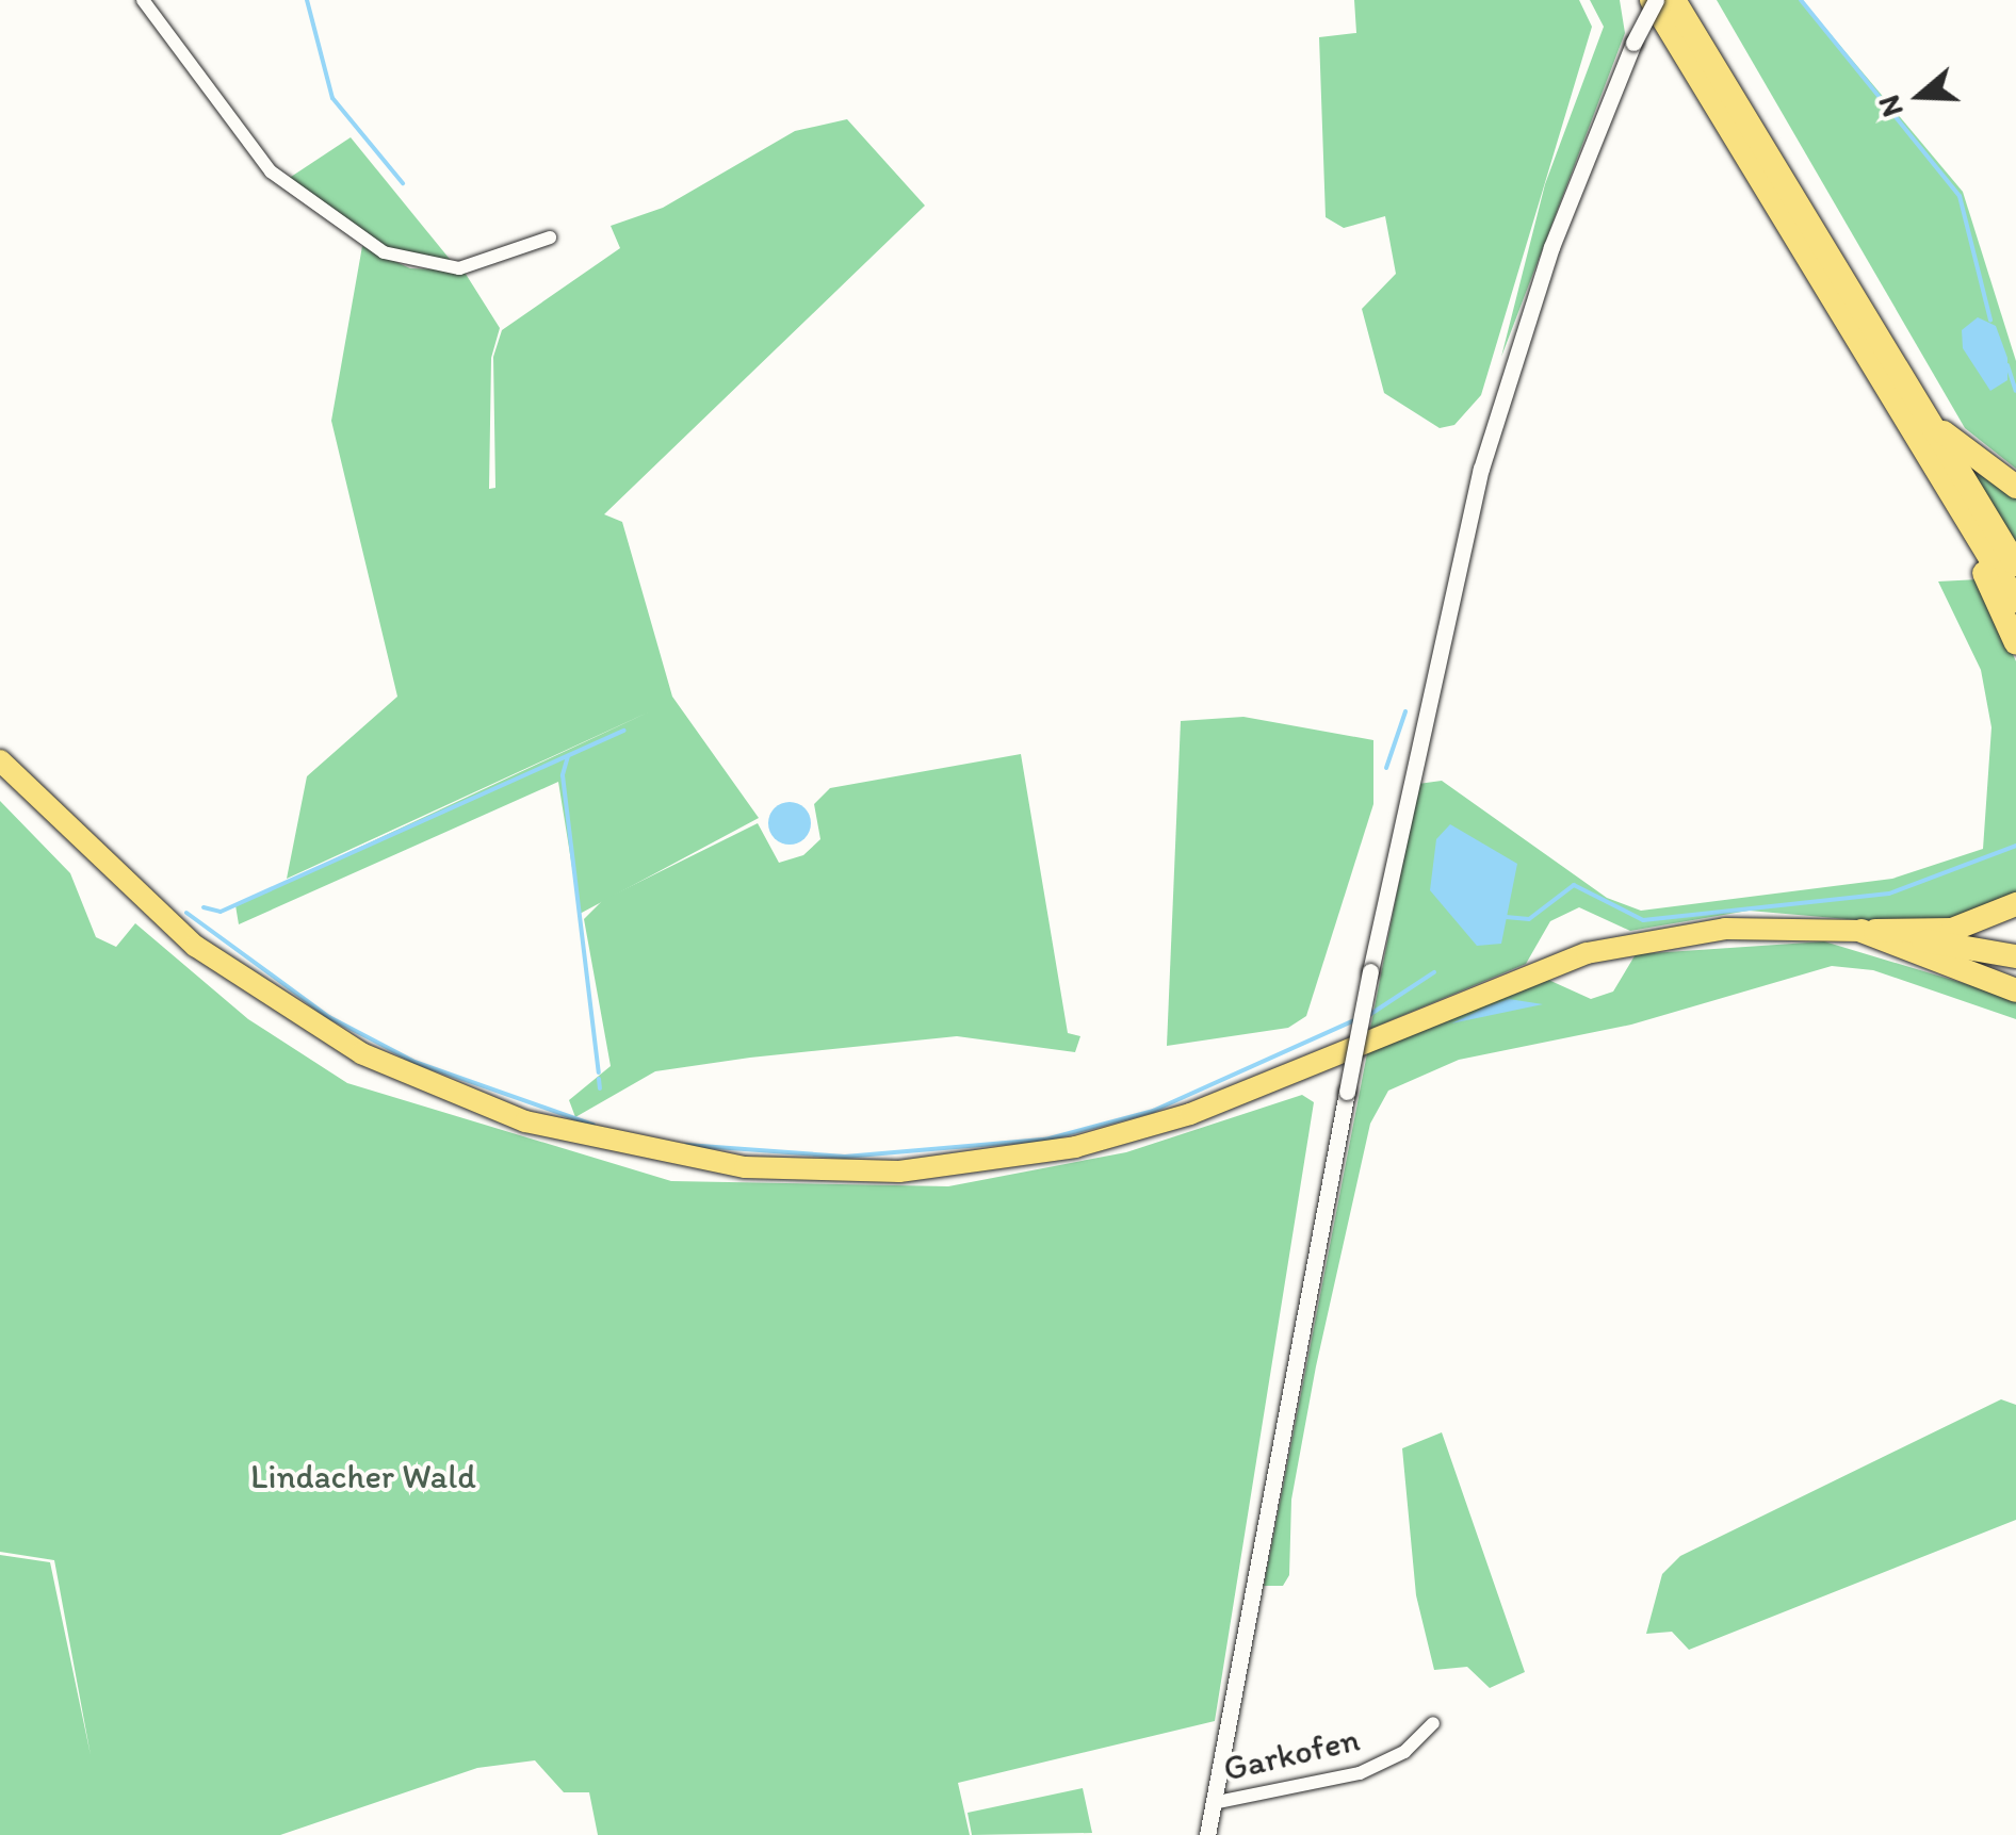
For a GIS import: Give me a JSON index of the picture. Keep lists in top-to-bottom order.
{
  "streets": {
    "street": ["Garkofen"]
  },
  "parks": ["Lindacher Wald"],
  "north": "left"
}
